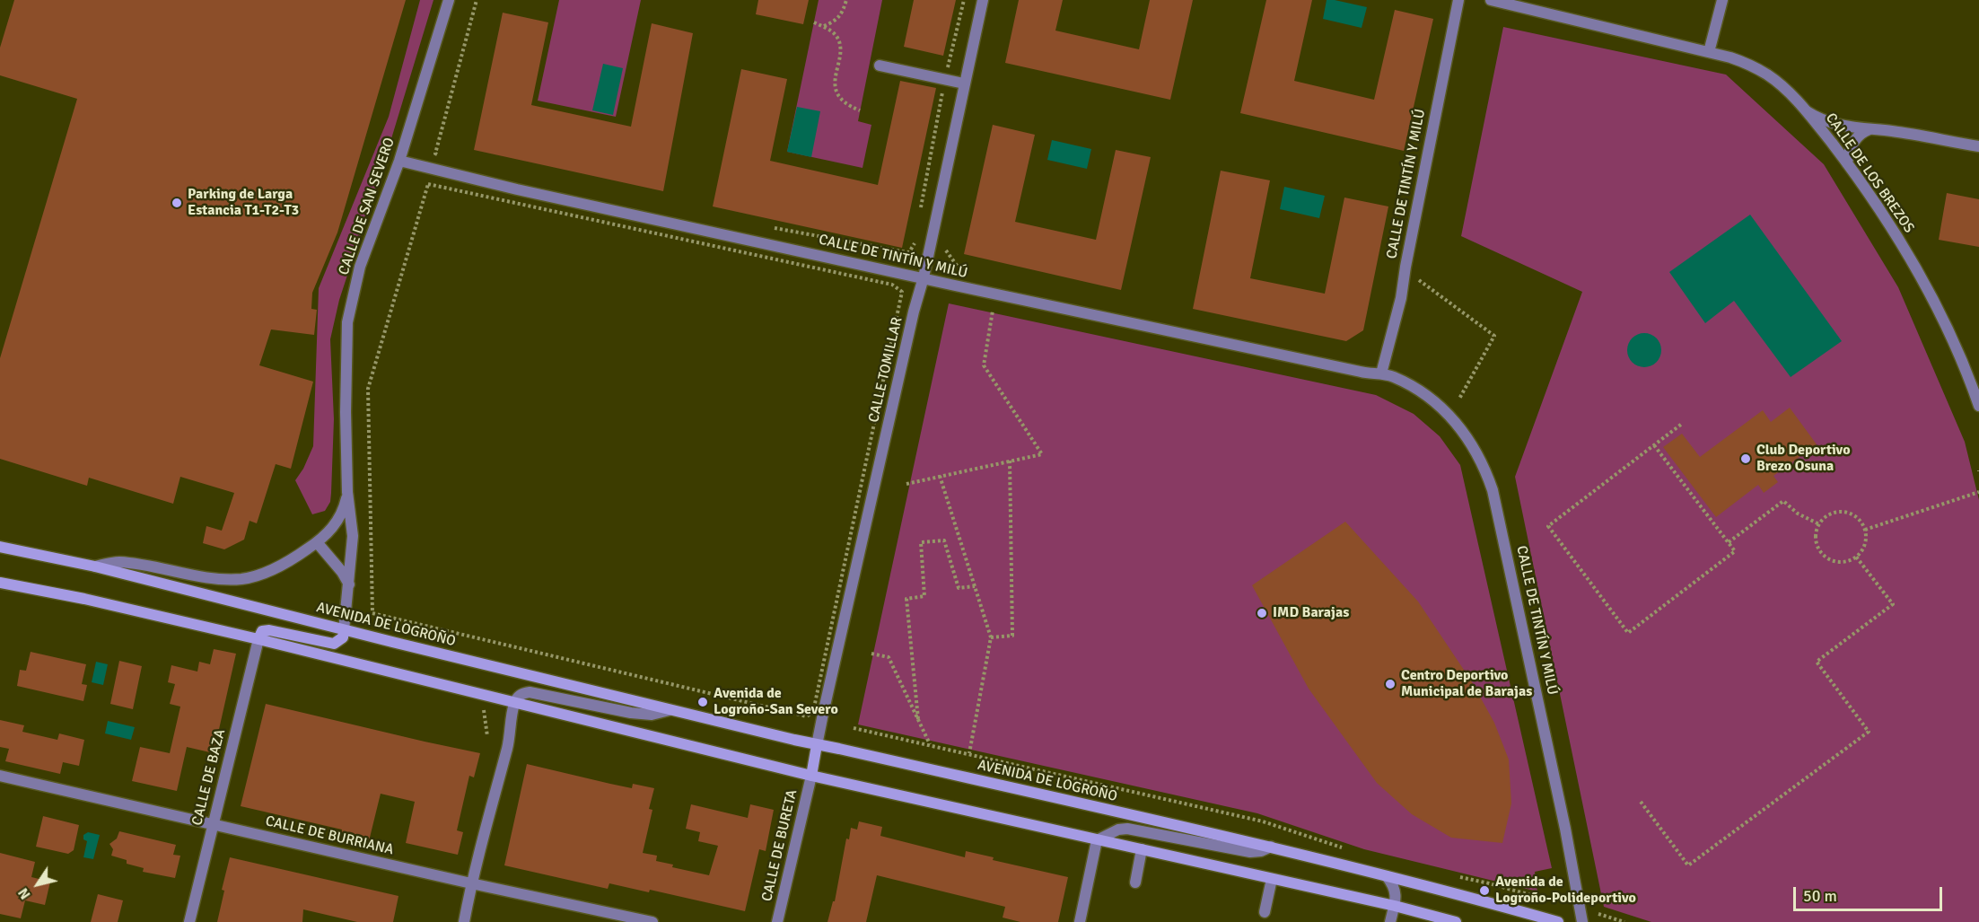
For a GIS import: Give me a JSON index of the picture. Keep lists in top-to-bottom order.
{
  "streets": {
    "main road": ["AVENIDA DE LOGROÑO"],
    "street": [
      "CALLE DE LOS BREZOS",
      "CALLE DE TINTÍN Y MILÚ",
      "CALLE DE SAN SEVERO",
      "CALLE TOMILLAR",
      "CALLE DE BAZA",
      "CALLE DE BURRIANA",
      "CALLE DE BURETA"
    ]
  },
  "crossings": [
    ["CALLE DE TINTÍN Y MILÚ", "CALLE DE SAN SEVERO"],
    ["CALLE DE TINTÍN Y MILÚ", "CALLE TOMILLAR"],
    ["CALLE DE SAN SEVERO", "AVENIDA DE LOGROÑO"],
    ["CALLE TOMILLAR", "AVENIDA DE LOGROÑO"],
    ["CALLE DE BAZA", "CALLE DE BURRIANA"]
  ],
  "places": [
    "Parking de Larga Estancia T1-T2-T3",
    "Club Deportivo Brezo Osuna",
    "IMD Barajas",
    "Centro Deportivo Municipal de Barajas",
    "Avenida de Logroño-San Severo",
    "Avenida de Logroño-Polideportivo"
  ],
  "scale_bar": "50 m",
  "north": "bottom left"
}
